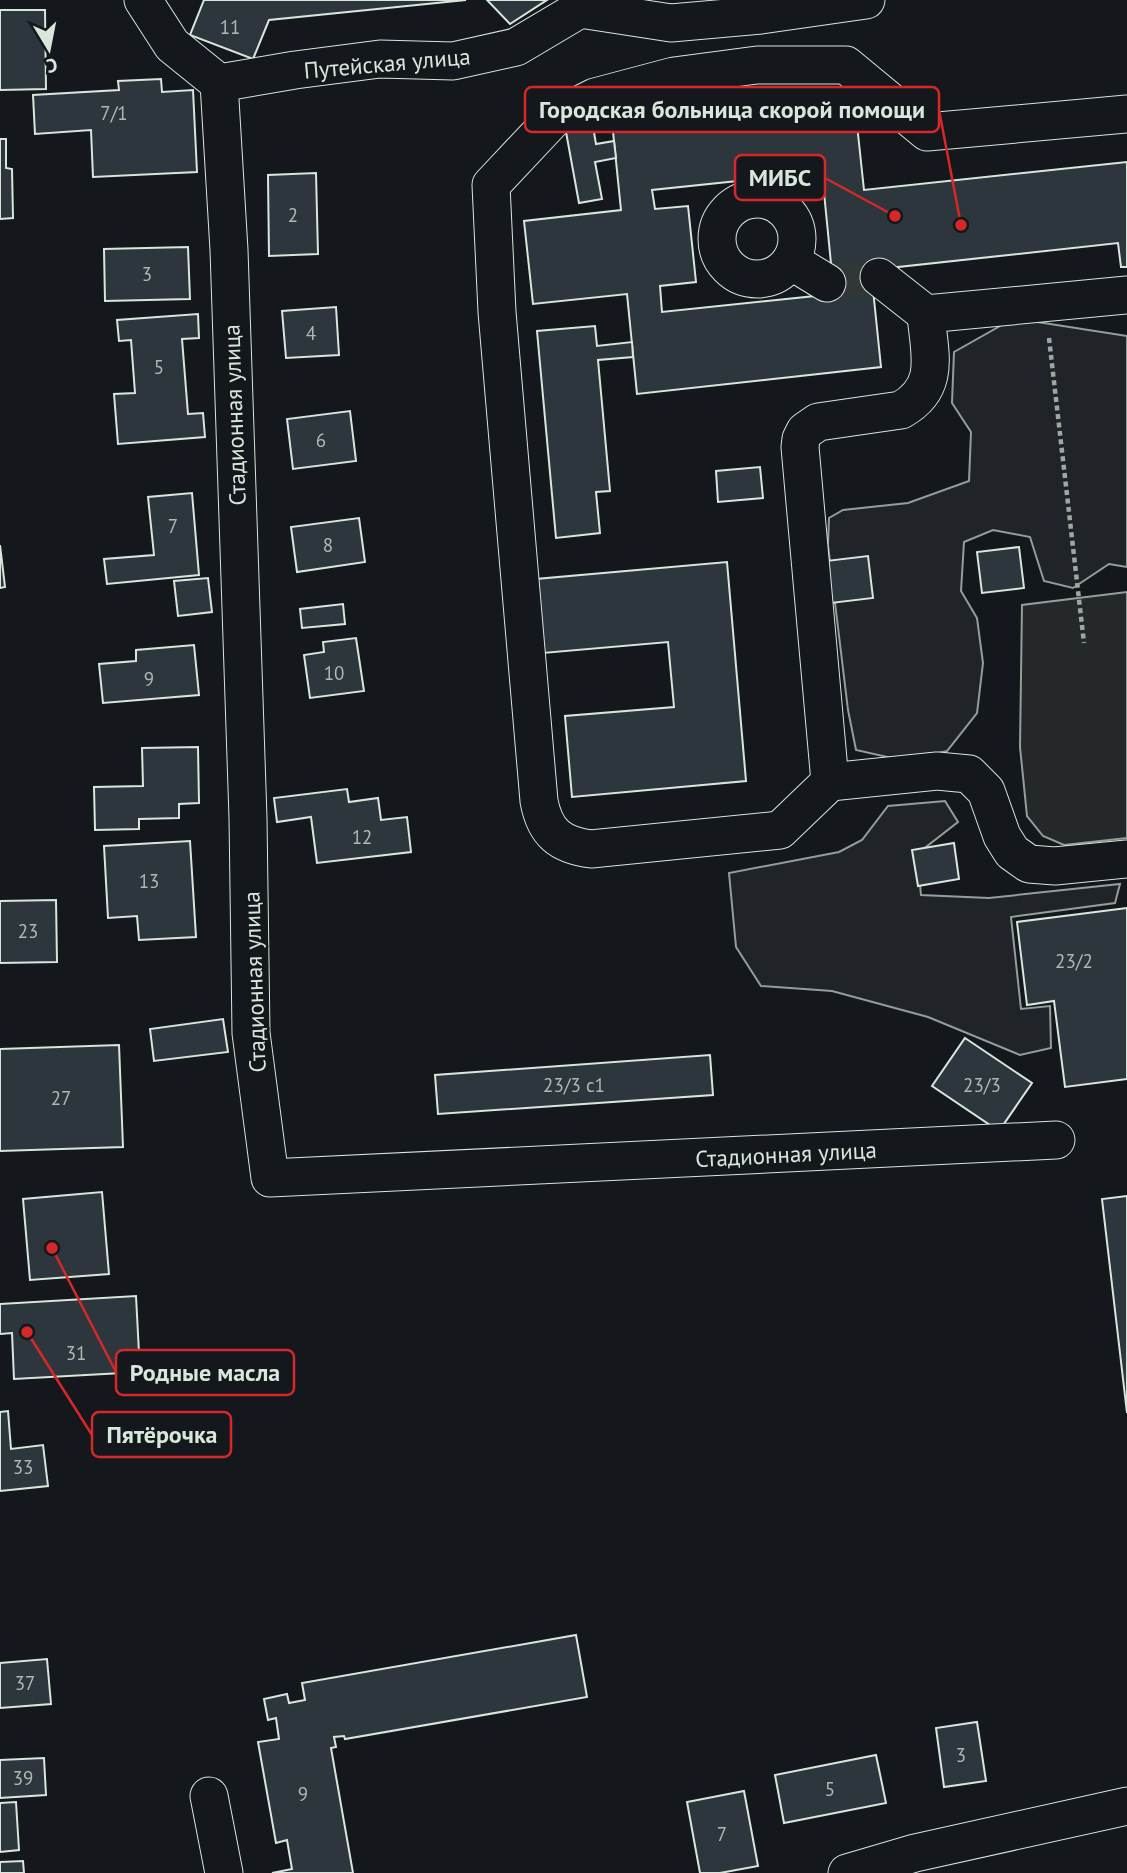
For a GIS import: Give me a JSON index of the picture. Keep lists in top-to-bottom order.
{
  "streets": {
    "street": ["Путейская улица", "Стадионная улица"]
  },
  "crossings": [
    ["Путейская улица", "Стадионная улица"]
  ],
  "places": [
    "МИБС",
    "Городская больница скорой помощи",
    "Родные масла",
    "Пятёрочка"
  ],
  "house_numbers": [
    "11",
    "7/1",
    "2",
    "3",
    "4",
    "5",
    "6",
    "7",
    "8",
    "10",
    "9",
    "12",
    "13",
    "23",
    "23/2",
    "23/3 с1",
    "23/3",
    "27",
    "31",
    "33",
    "37",
    "3",
    "39",
    "5",
    "9",
    "7"
  ],
  "north": "bottom"
}
